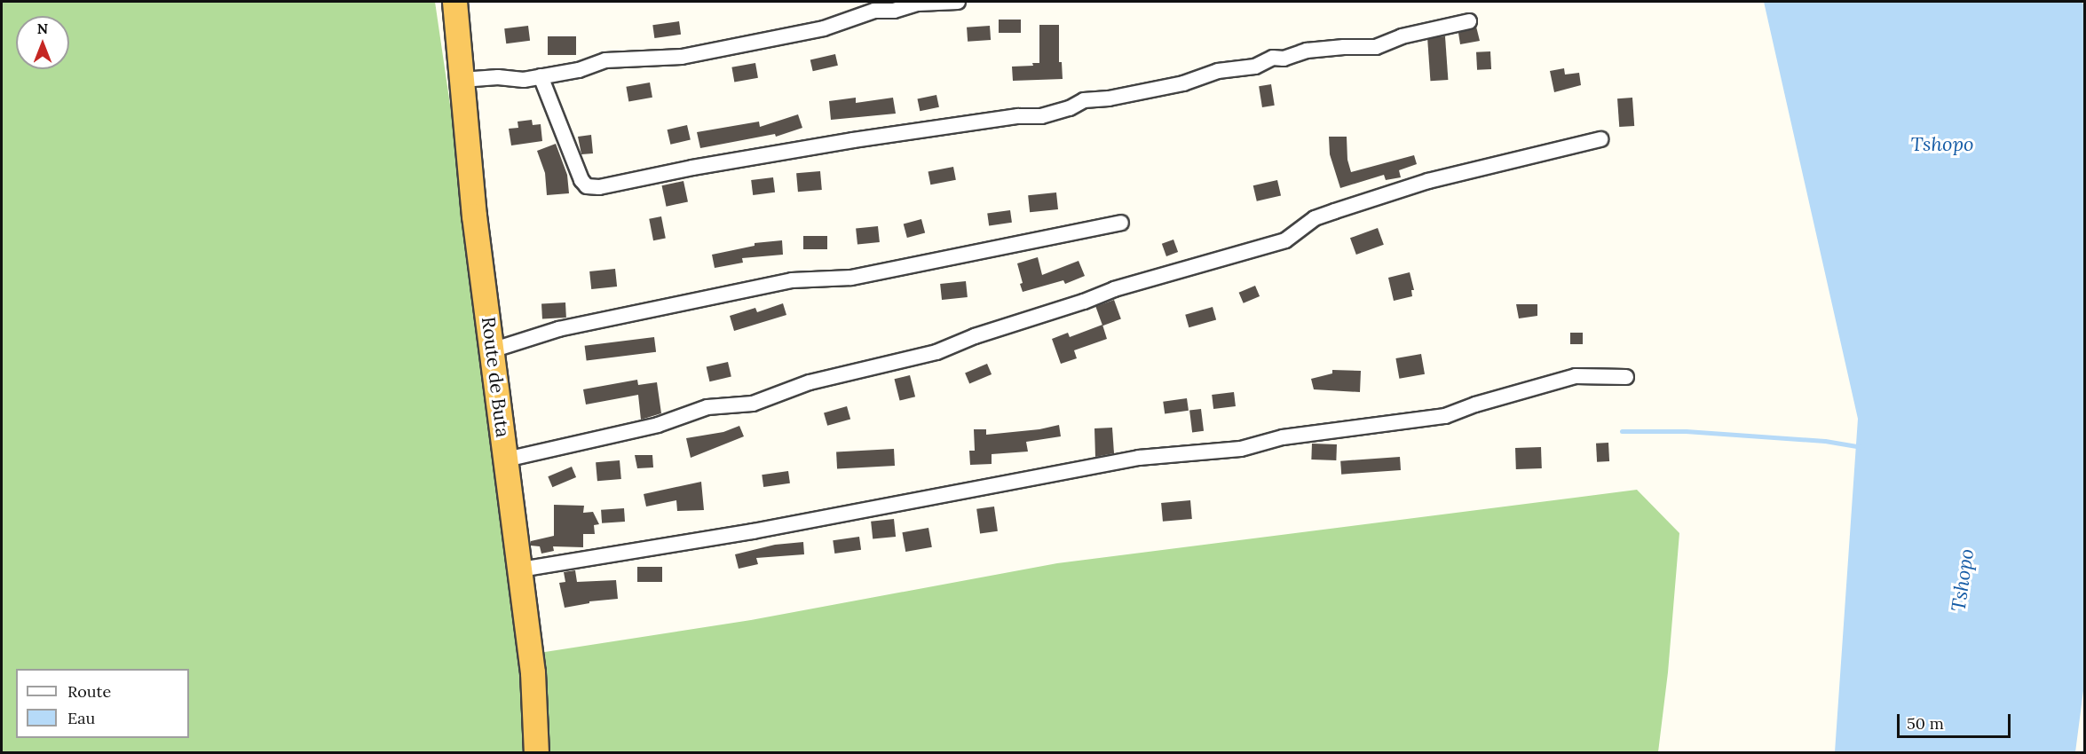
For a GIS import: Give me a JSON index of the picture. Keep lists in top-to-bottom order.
{
  "streets": {
    "highway": ["Route de Buta"]
  },
  "water": ["Tshopo"],
  "legend": ["Route", "Eau"],
  "scale_bar": "50 m",
  "north": "top"
}
